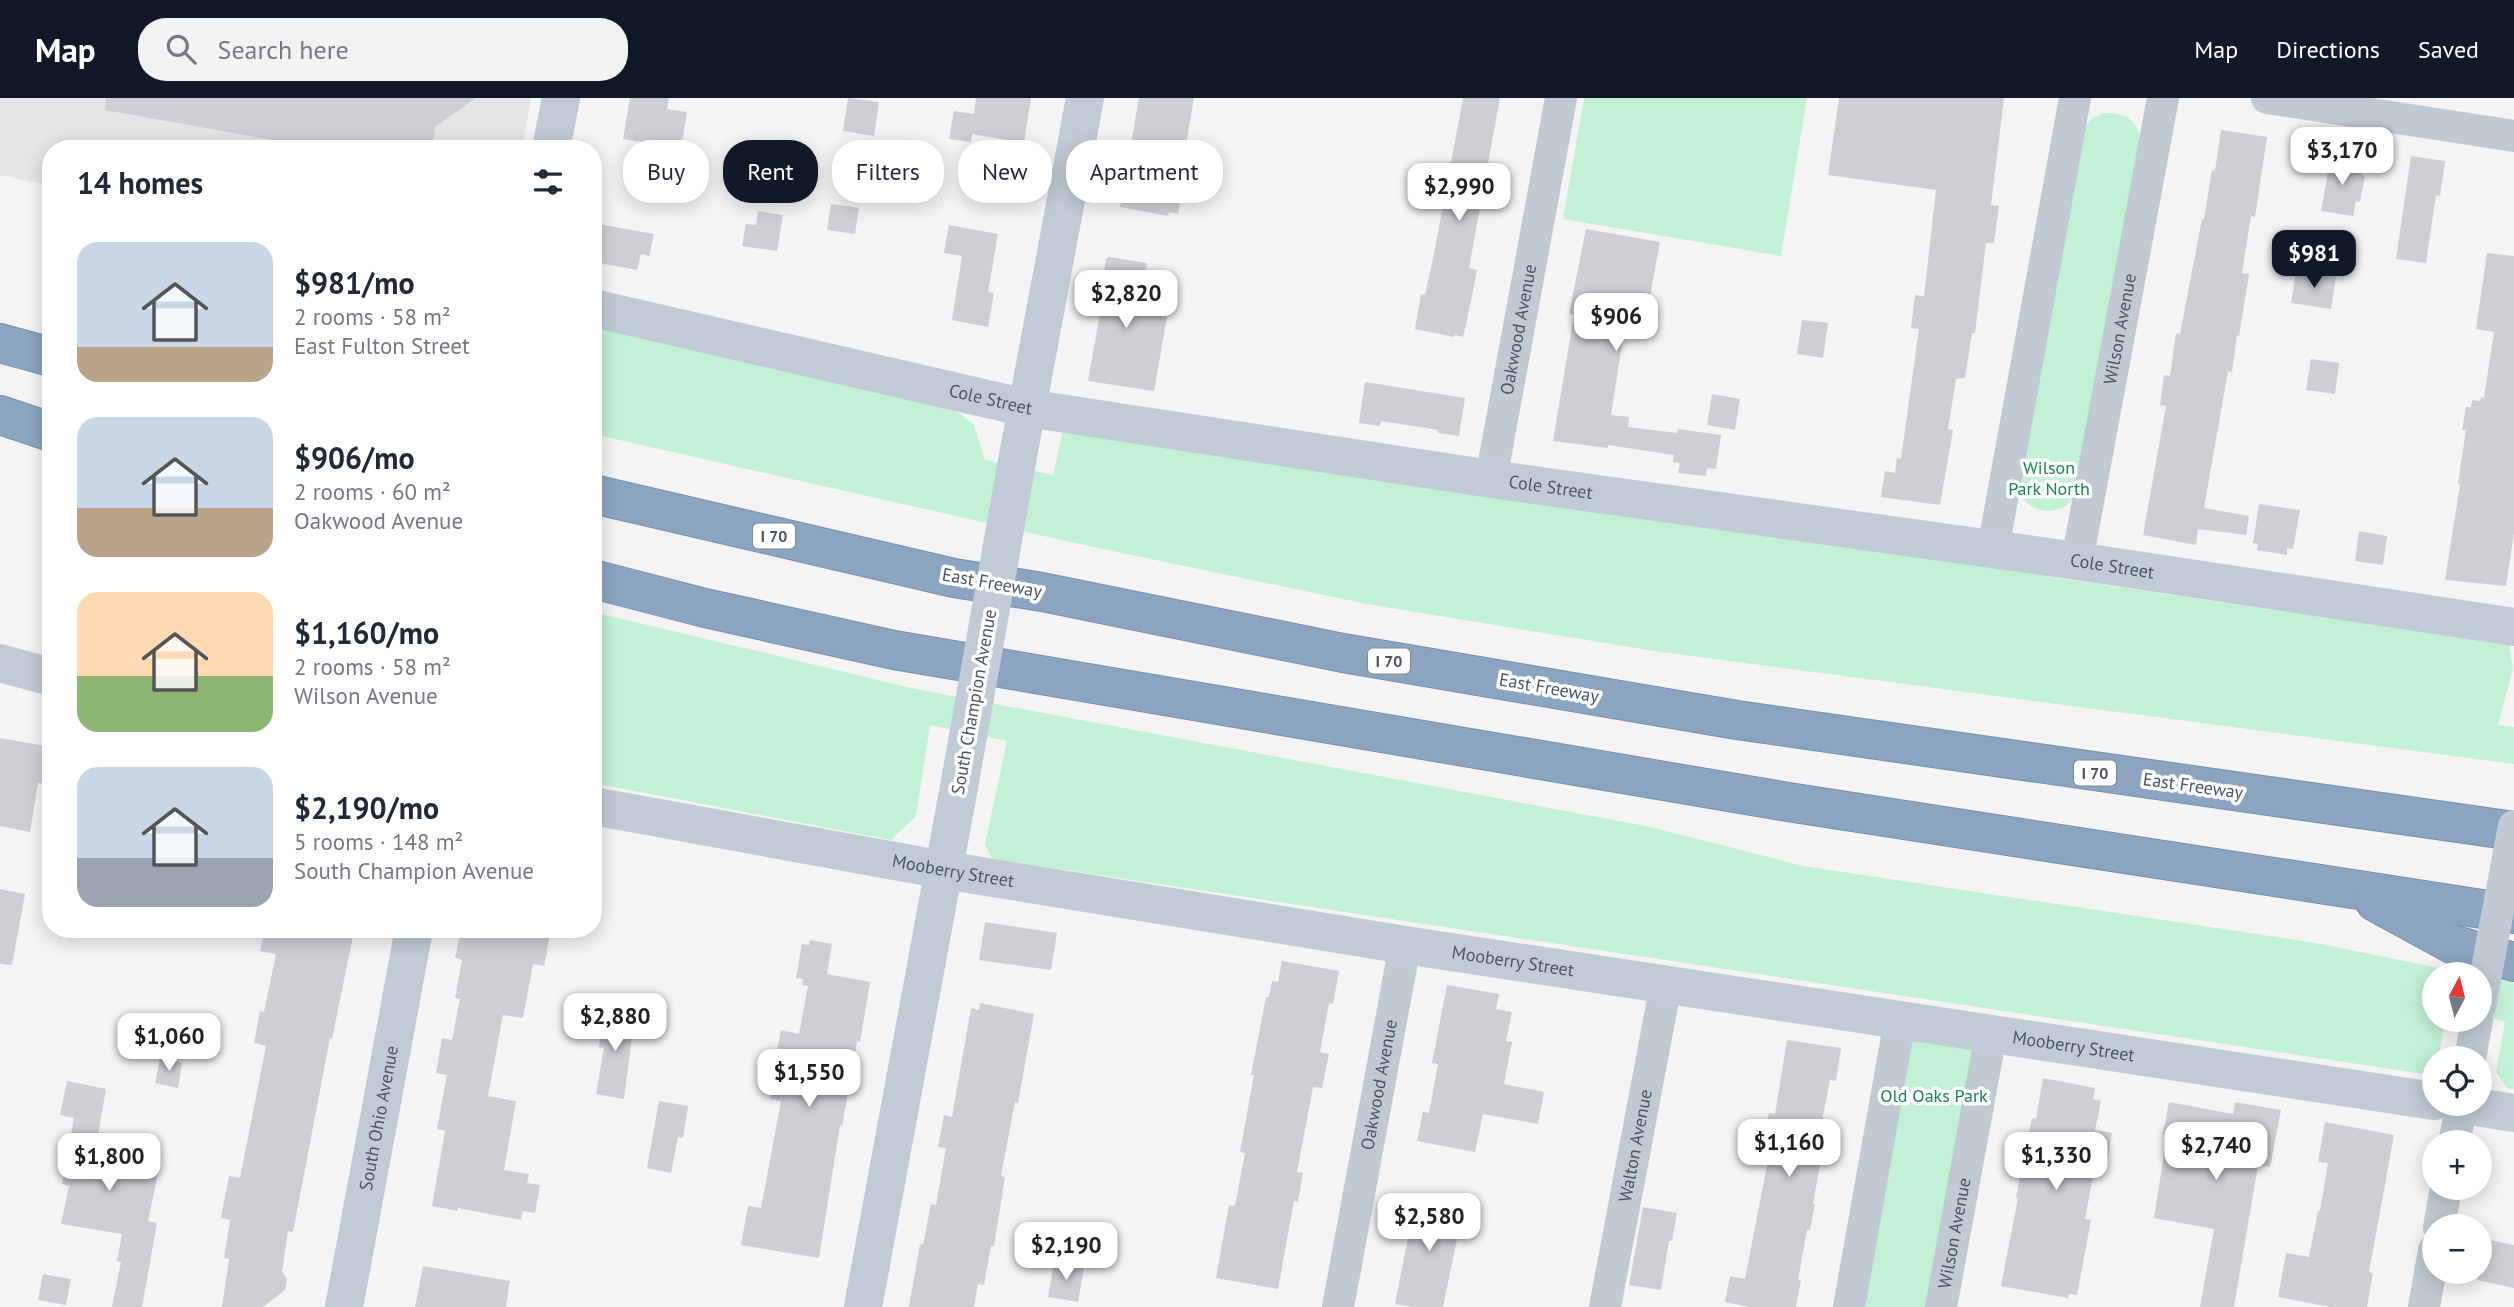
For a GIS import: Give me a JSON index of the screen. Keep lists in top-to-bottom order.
{
  "streets": {
    "highway": ["I 70", "East Freeway"],
    "street": [
      "Wilson Avenue",
      "Oakwood Avenue",
      "Cole Street",
      "South Champion Avenue",
      "Mooberry Street",
      "South Ohio Avenue",
      "Walton Avenue"
    ]
  },
  "crossings": [
    ["Wilson Avenue", "Cole Street"],
    ["Wilson Avenue", "Mooberry Street"],
    ["Oakwood Avenue", "Cole Street"],
    ["Oakwood Avenue", "Mooberry Street"],
    ["Cole Street", "South Champion Avenue"],
    ["South Champion Avenue", "Mooberry Street"],
    ["Mooberry Street", "Walton Avenue"]
  ],
  "parks": ["Wilson Park North", "Old Oaks Park"],
  "north": "top",
  "page": {
    "header": "Map",
    "search": "Search here",
    "nav": ["Map", "Directions", "Saved"],
    "price": [
      "$3,170",
      "$2,990",
      "$981",
      "$2,820",
      "$906",
      "$2,880",
      "$1,060",
      "$1,550",
      "$1,160",
      "$2,740",
      "$1,330",
      "$1,800",
      "$2,580",
      "$2,190"
    ],
    "chip": [
      "Buy",
      "Rent",
      "Filters",
      "New",
      "Apartment"
    ],
    "heading": "14 homes",
    "list": [
      {
        "name": "$981/mo",
        "note": "2 rooms · 58 m² · East Fulton Street"
      },
      {
        "name": "$906/mo",
        "note": "2 rooms · 60 m² · Oakwood Avenue"
      },
      {
        "name": "$1,160/mo",
        "note": "2 rooms · 58 m² · Wilson Avenue"
      },
      {
        "name": "$2,190/mo",
        "note": "5 rooms · 148 m² · South Champion Avenue"
      }
    ],
    "map_buttons": ["+", "−"]
  }
}
